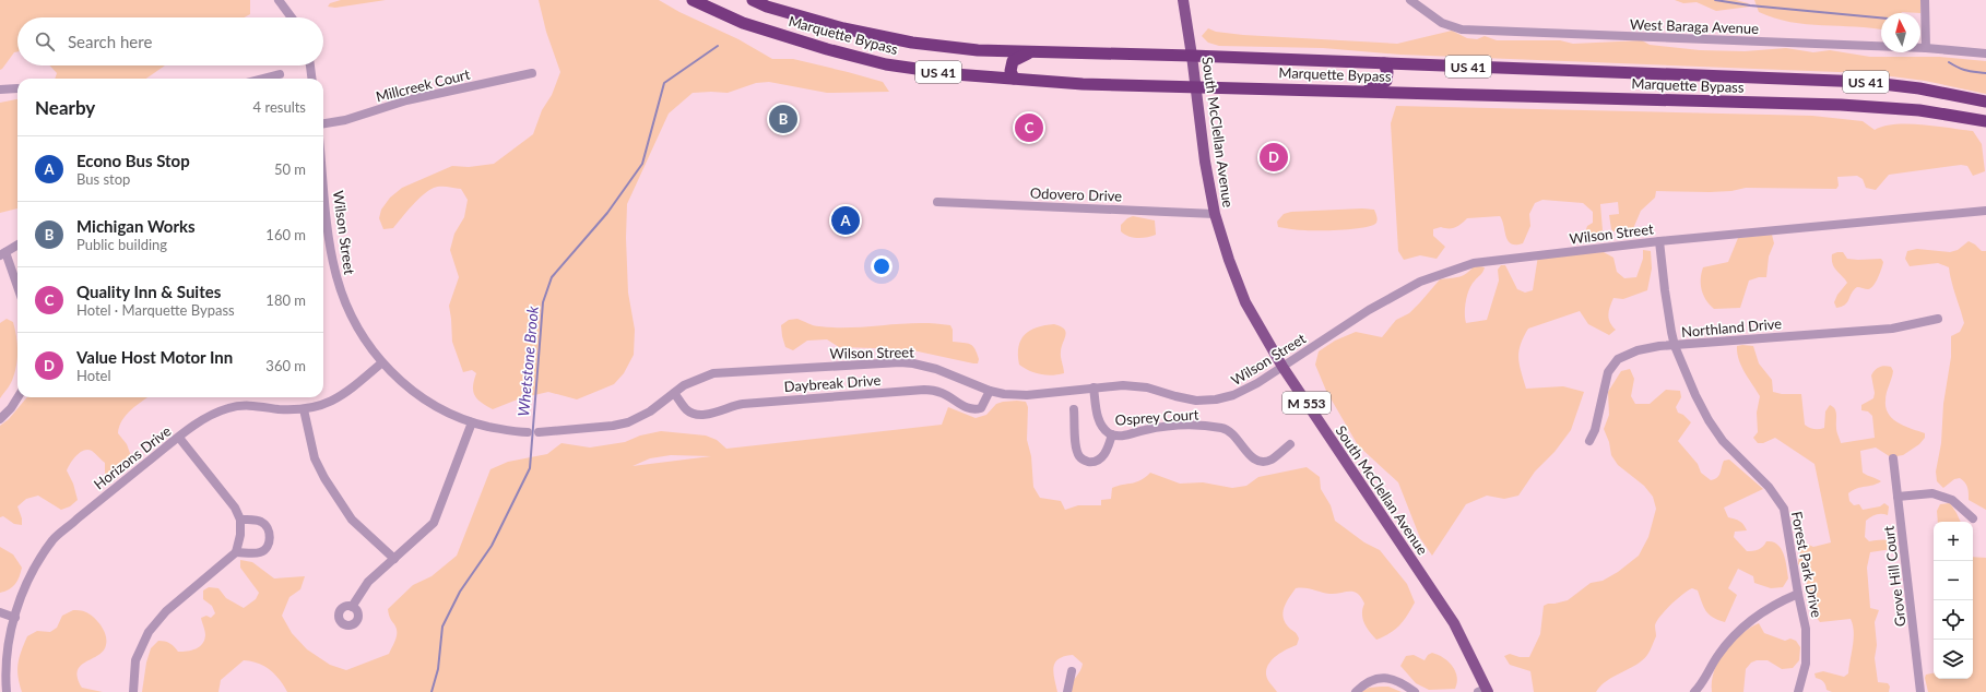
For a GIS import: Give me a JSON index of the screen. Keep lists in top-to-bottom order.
{
  "streets": {
    "highway": ["Marquette Bypass", "US 41"],
    "main road": ["South McClellan Avenue", "M 553"],
    "street": [
      "West Baraga Avenue",
      "Millcreek Court",
      "Odovero Drive",
      "Wilson Street",
      "Northland Drive",
      "Daybreak Drive",
      "Osprey Court",
      "Horizons Drive",
      "Forest Park Drive",
      "Grove Hill Court"
    ]
  },
  "crossings": [
    ["Marquette Bypass", "South McClellan Avenue"],
    ["South McClellan Avenue", "Odovero Drive"],
    ["South McClellan Avenue", "Wilson Street"],
    ["Wilson Street", "Daybreak Drive"],
    ["Wilson Street", "Osprey Court"],
    ["Wilson Street", "Horizons Drive"],
    ["Wilson Street", "Forest Park Drive"],
    ["Northland Drive", "Forest Park Drive"]
  ],
  "water": ["Whetstone Brook"],
  "north": "top",
  "page": {
    "search": "Search here",
    "heading": ["Nearby", "4 results"],
    "pins": [
      "B",
      "C",
      "D",
      "A"
    ],
    "list": [
      {
        "mark": "A",
        "name": "Econo Bus Stop",
        "note": "Bus stop",
        "value": "50 m"
      },
      {
        "mark": "B",
        "name": "Michigan Works",
        "note": "Public building",
        "value": "160 m"
      },
      {
        "mark": "C",
        "name": "Quality Inn & Suites",
        "note": "Hotel · Marquette Bypass",
        "value": "180 m"
      },
      {
        "mark": "D",
        "name": "Value Host Motor Inn",
        "note": "Hotel",
        "value": "360 m"
      }
    ],
    "map_buttons": ["+", "−"]
  }
}
